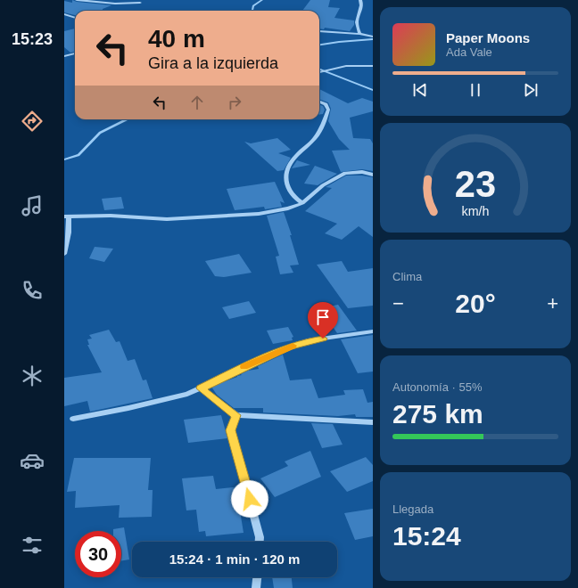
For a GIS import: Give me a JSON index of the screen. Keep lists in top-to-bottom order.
{
  "page": {
    "tabs": "15:23",
    "turn": ["40 m", "Gira a la izquierda"],
    "song": ["Paper Moons", "Ada Vale"],
    "tile": [
      "Clima",
      ["Autonomía · 55%", "275 km"],
      ["Llegada", "15:24"]
    ],
    "heat": ["−", "20°", "+"],
    "limit": "30",
    "trip": "15:24 · 1 min · 120 m",
    "gauge": ["23", "km/h"]
  }
}
